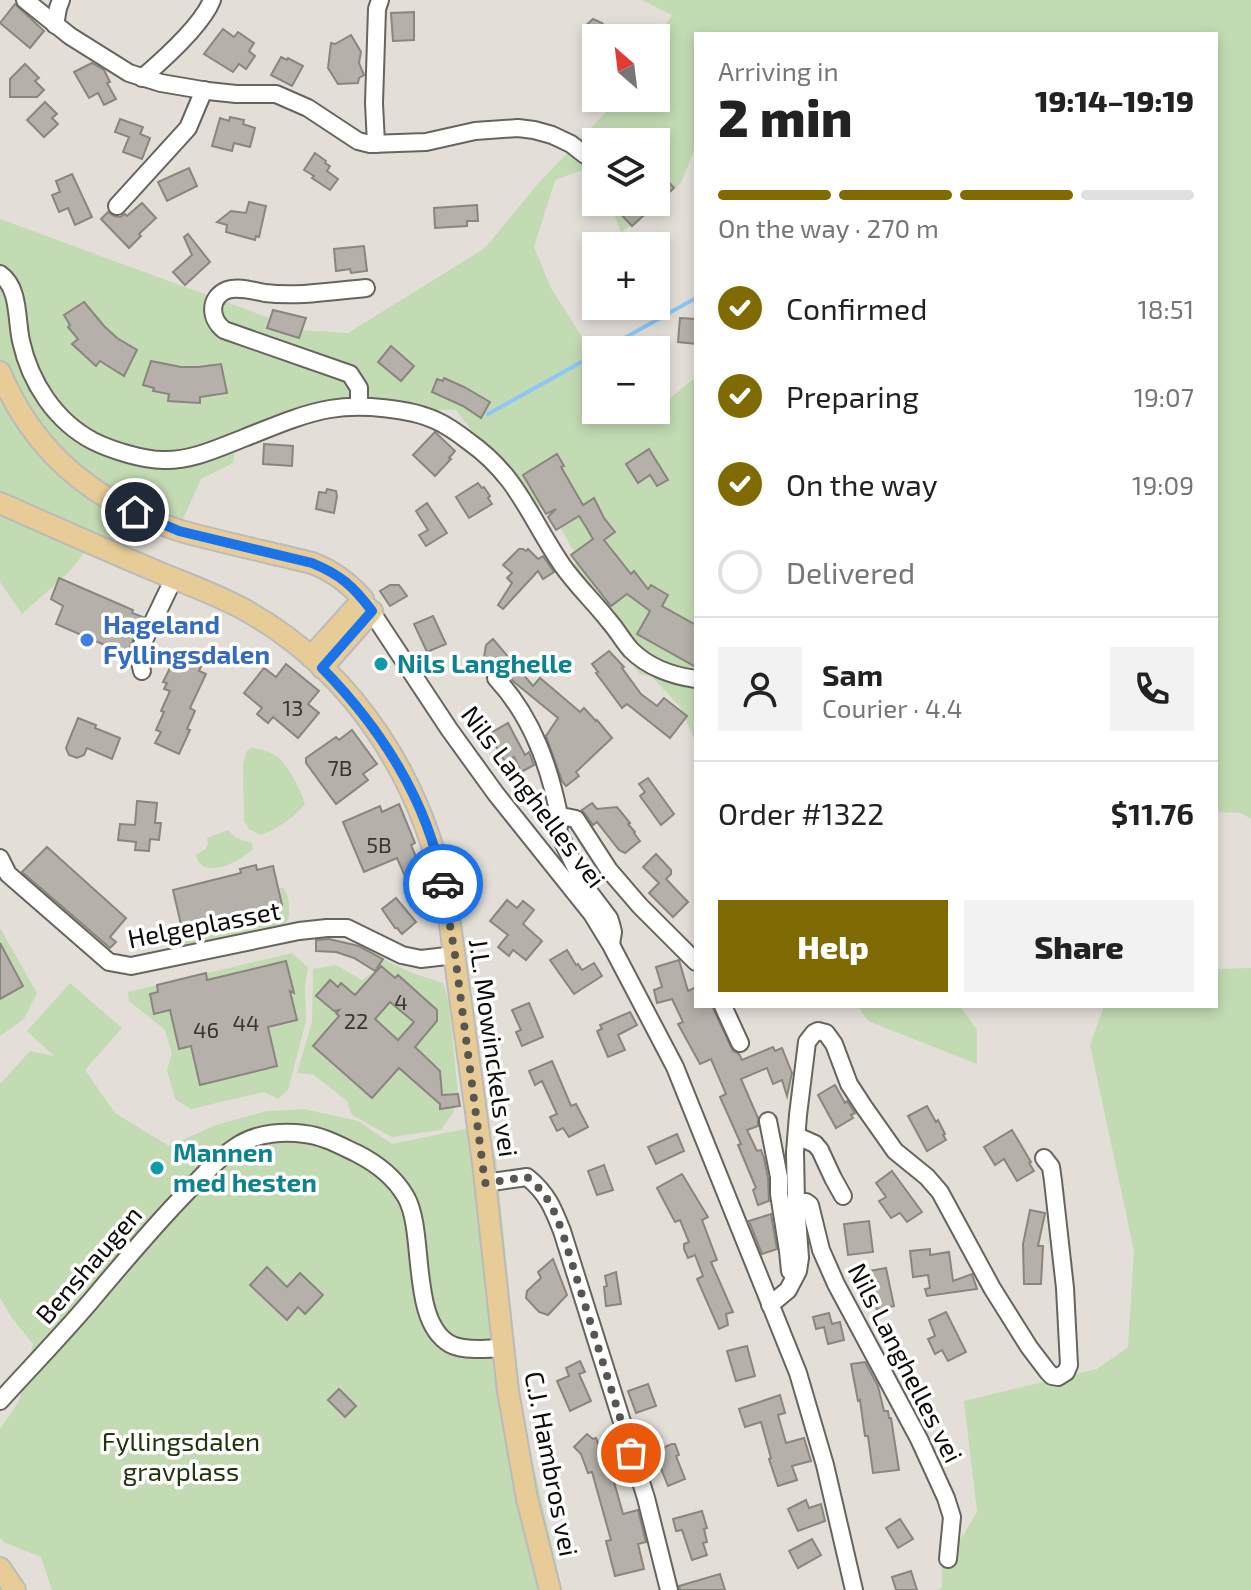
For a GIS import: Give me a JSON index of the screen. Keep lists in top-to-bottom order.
{
  "streets": {
    "main road": ["J.L. Mowinckels vei", "C.J. Hambros vei"],
    "street": ["Nils Langhelles vei", "Helgeplasset", "Benshaugen"]
  },
  "crossings": [
    ["Helgeplasset", "J.L. Mowinckels vei"],
    ["J.L. Mowinckels vei", "Benshaugen"],
    ["J.L. Mowinckels vei", "C.J. Hambros vei"],
    ["Benshaugen", "C.J. Hambros vei"]
  ],
  "parks": ["Fyllingsdalen gravplass"],
  "places": ["Hageland Fyllingsdalen", "Nils Langhelle", "Mannen med hesten"],
  "house_numbers": [
    "13",
    "7B",
    "5B",
    "4",
    "22",
    "44",
    "46"
  ],
  "north": "top left",
  "page": {
    "map_buttons": ["+", "−"],
    "heading": ["2 min", "Arriving in", "19:14–19:19"],
    "panel": [
      "Sam",
      "Courier · 4.4",
      "Order #1322",
      "$11.76"
    ],
    "bar": "On the way · 270 m",
    "list": [
      ["Confirmed", "18:51"],
      ["Preparing", "19:07"],
      ["On the way", "19:09"],
      "Delivered"
    ],
    "buttons": ["Help", "Share"]
  }
}
